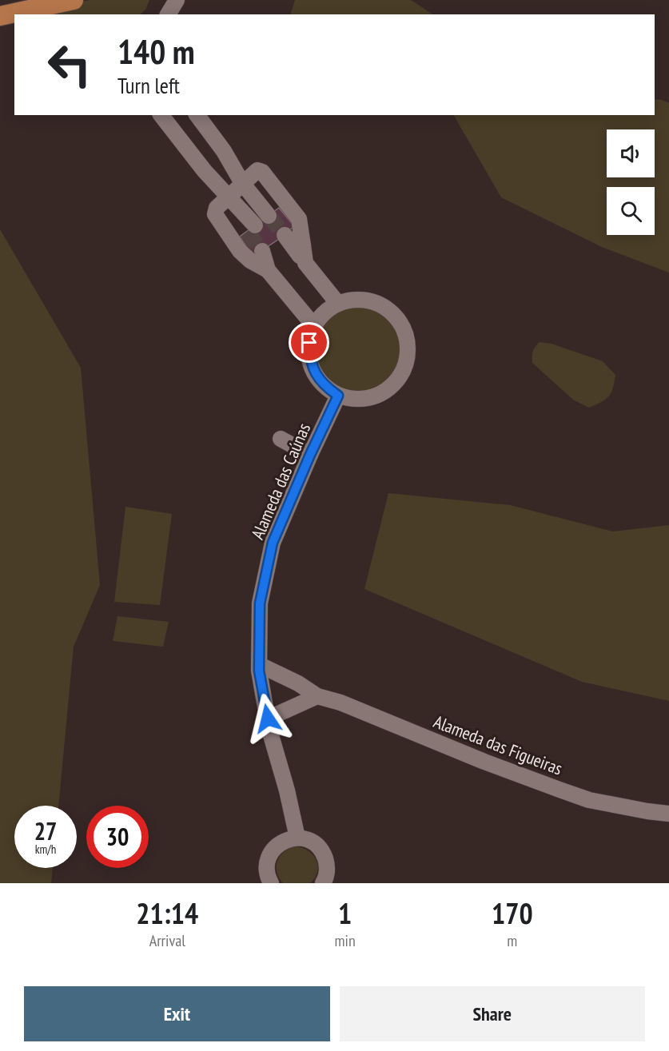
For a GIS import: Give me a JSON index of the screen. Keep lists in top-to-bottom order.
{
  "streets": {
    "street": ["Alameda das Caúnas", "Alameda das Figueiras"]
  },
  "crossings": [
    ["Alameda das Caúnas", "Alameda das Figueiras"]
  ],
  "page": {
    "turn": ["140 m", "Turn left"],
    "speed": "27 km/h",
    "limit": "30",
    "eta": [
      "21:14",
      "Arrival",
      "1",
      "min",
      "170",
      "m"
    ],
    "buttons": ["Exit", "Share"]
  }
}
